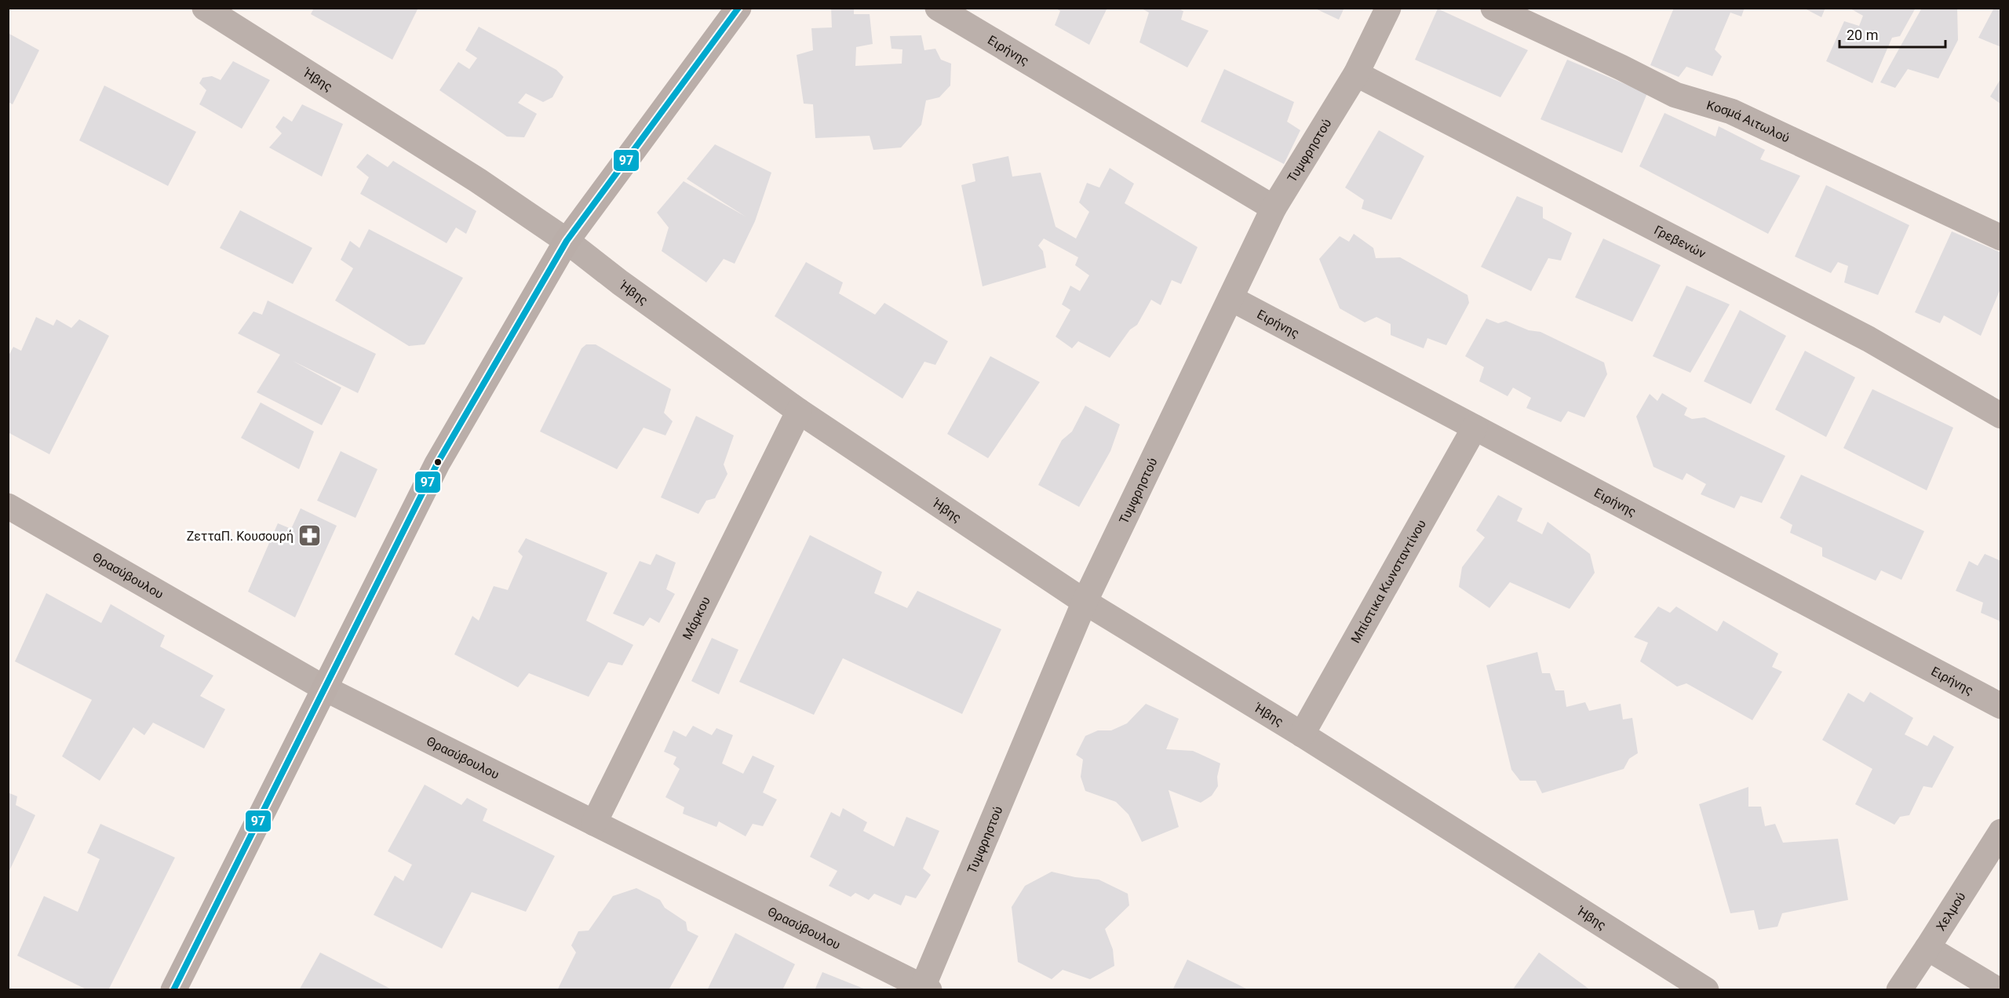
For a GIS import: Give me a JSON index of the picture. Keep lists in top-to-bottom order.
{
  "streets": {
    "street": [
      "Ειρήνης",
      "Ήβης",
      "Κοσμά Αιτωλού",
      "Τυμφρηστού",
      "Γρεβενών",
      "Θρασύβουλου",
      "Mπίστικα Κωνσταντίνου",
      "Μάρκου",
      "Χελμού"
    ]
  },
  "crossings": [
    ["Ειρήνης", "Τυμφρηστού"],
    ["Ειρήνης", "Mπίστικα Κωνσταντίνου"],
    ["Ήβης", "Τυμφρηστού"],
    ["Ήβης", "Mπίστικα Κωνσταντίνου"],
    ["Ήβης", "Μάρκου"],
    ["Τυμφρηστού", "Γρεβενών"],
    ["Τυμφρηστού", "Θρασύβουλου"],
    ["Θρασύβουλου", "Μάρκου"]
  ],
  "places": {
    "pharmacy": ["ΖετταΠ. Κουσουρή"]
  },
  "lines": ["transit line 97"],
  "scale_bar": "20 m"
}
